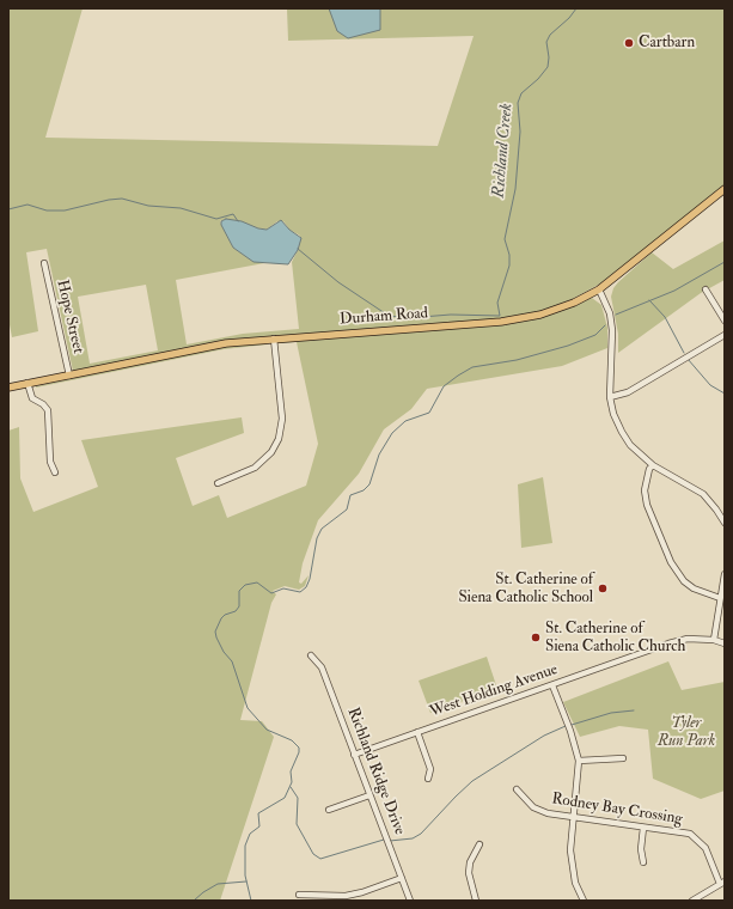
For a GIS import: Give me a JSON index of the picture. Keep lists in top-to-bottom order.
{
  "streets": {
    "main road": ["Durham Road"],
    "street": [
      "Hope Street",
      "West Holding Avenue",
      "Richland Ridge Drive",
      "Rodney Bay Crossing"
    ]
  },
  "crossings": [
    ["Hope Street", "Durham Road"],
    ["West Holding Avenue", "Richland Ridge Drive"]
  ],
  "water": ["Richland Creek"],
  "parks": ["Tyler Run Park"],
  "places": ["Cartbarn", "St. Catherine of Siena Catholic School", "St. Catherine of Siena Catholic Church"]
}
